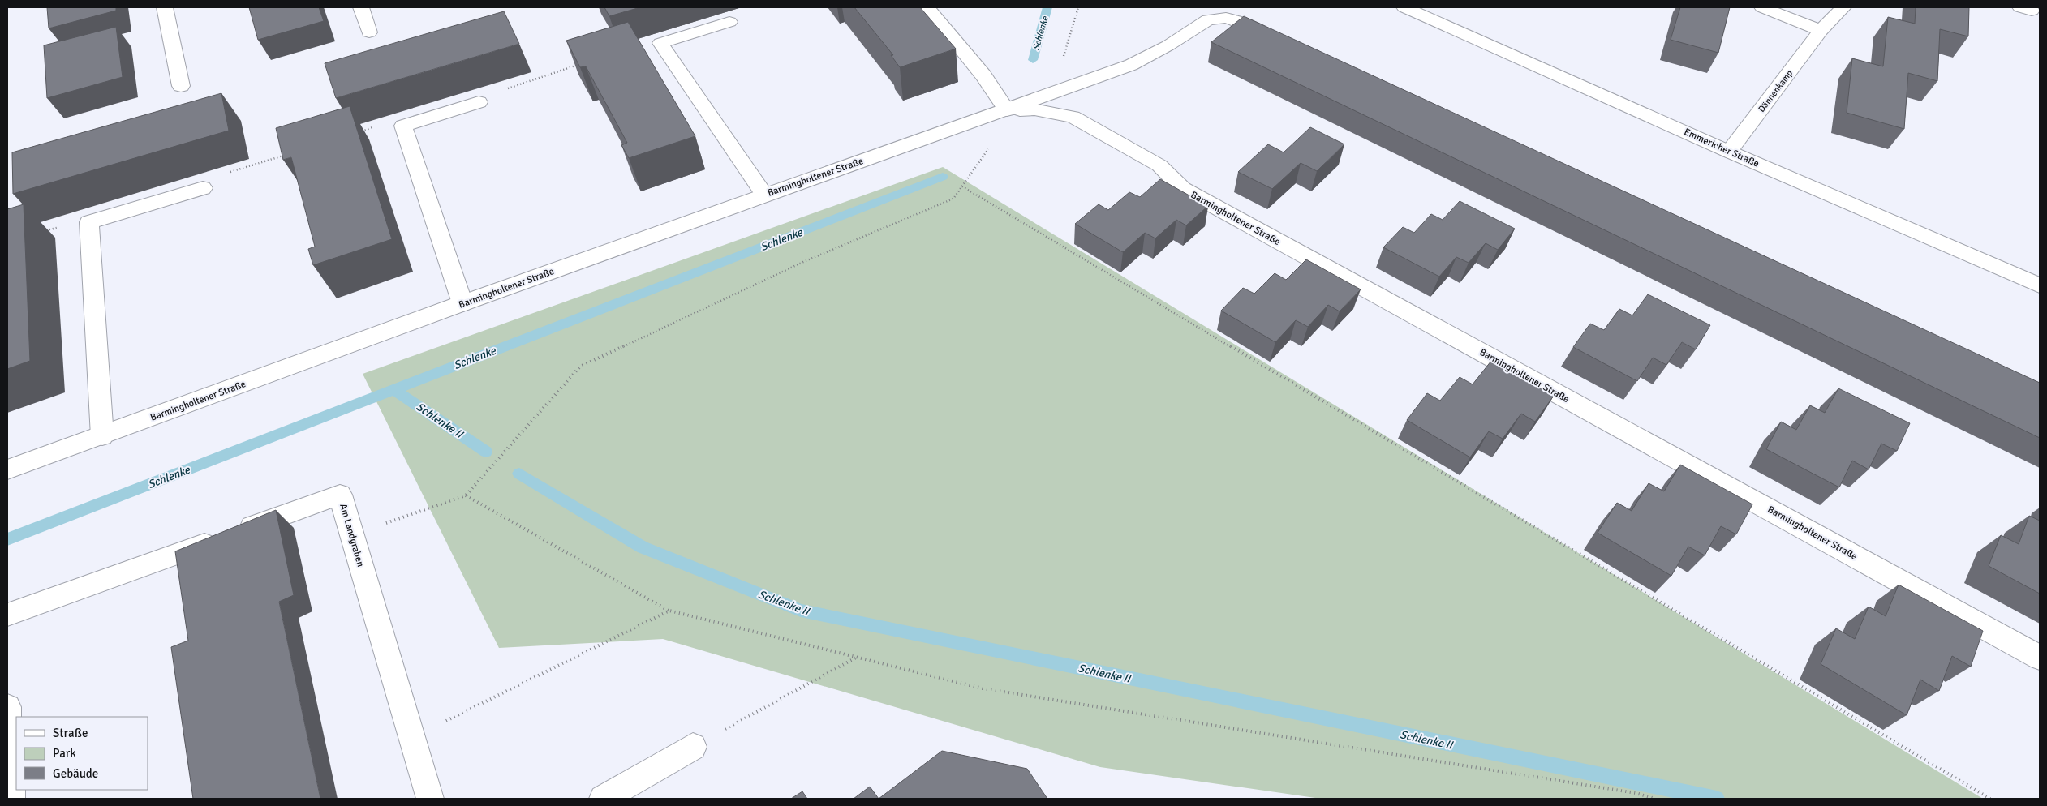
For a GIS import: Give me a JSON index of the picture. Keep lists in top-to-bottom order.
{
  "streets": {
    "street": [
      "Dännenkamp",
      "Emmericher Straße",
      "Barmingholtener Straße",
      "Am Landgraben"
    ]
  },
  "crossings": [
    ["Dännenkamp", "Emmericher Straße"]
  ],
  "water": ["Schlenke", "Schlenke II"],
  "legend": ["Straße", "Park", "Gebäude"]
}
